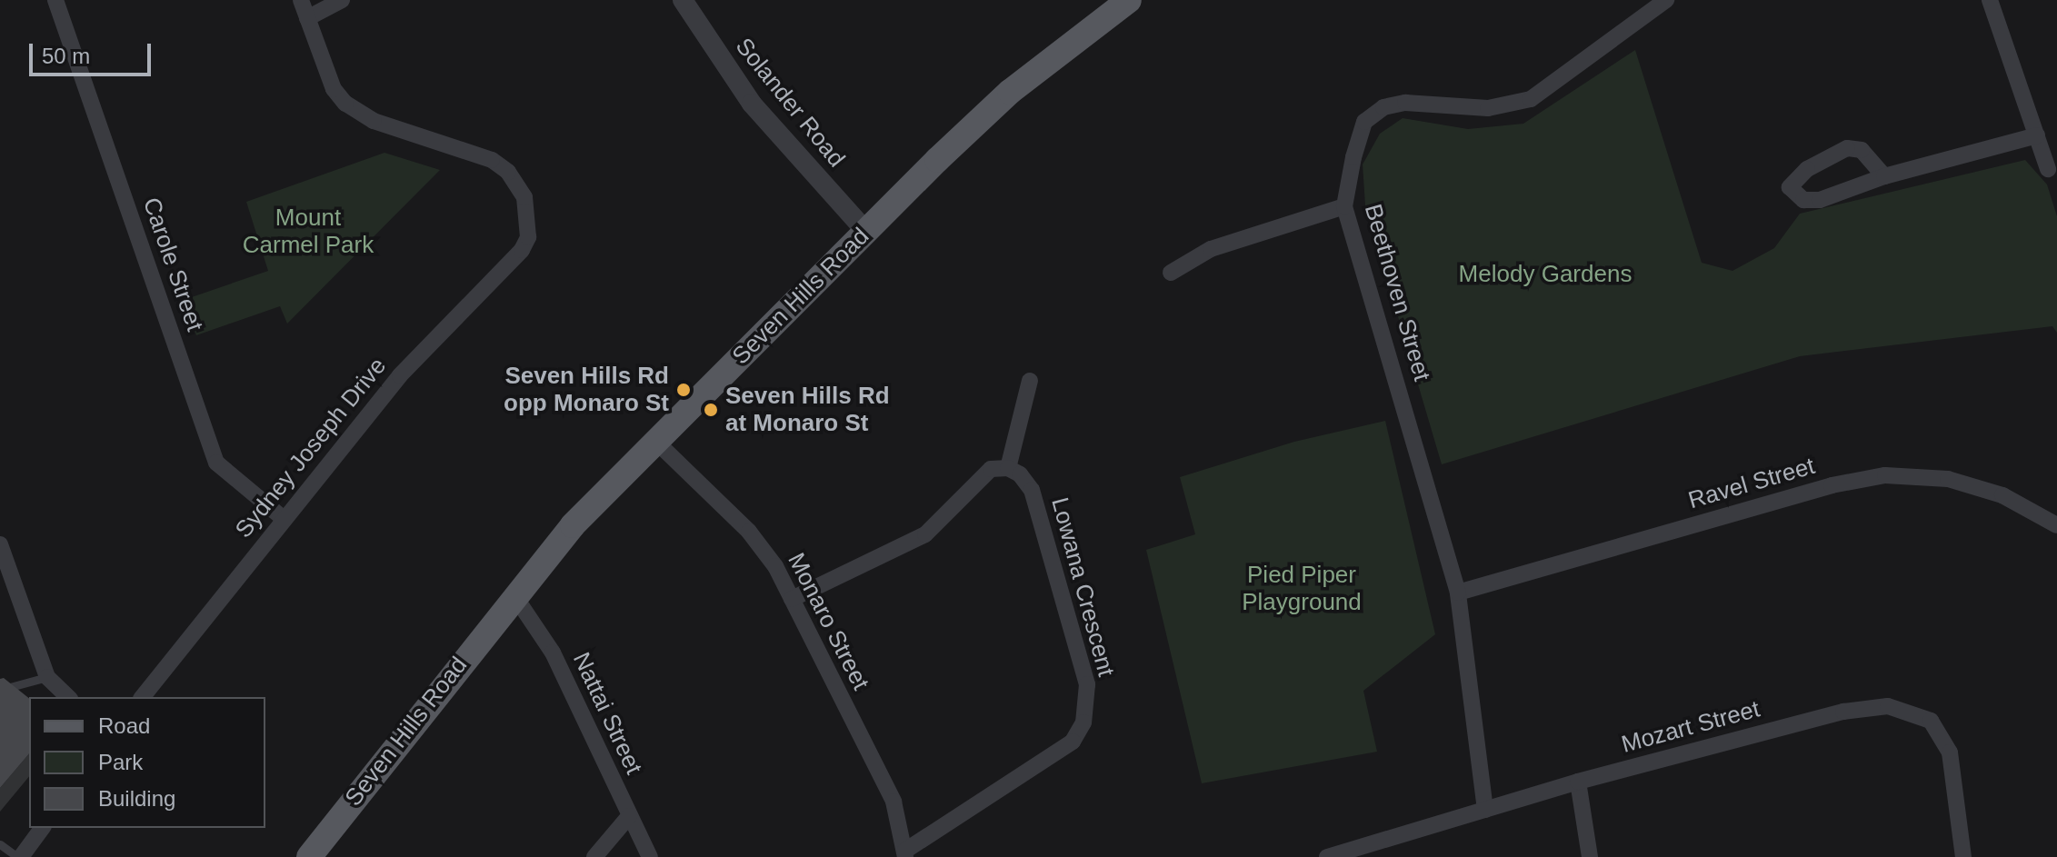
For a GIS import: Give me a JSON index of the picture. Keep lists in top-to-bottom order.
{
  "streets": {
    "main road": ["Seven Hills Road"],
    "street": [
      "Solander Road",
      "Carole Street",
      "Beethoven Street",
      "Sydney Joseph Drive",
      "Ravel Street",
      "Lowana Crescent",
      "Monaro Street",
      "Nattai Street",
      "Mozart Street"
    ]
  },
  "crossings": [
    ["Solander Road", "Seven Hills Road"],
    ["Carole Street", "Sydney Joseph Drive"],
    ["Beethoven Street", "Ravel Street"],
    ["Beethoven Street", "Mozart Street"],
    ["Seven Hills Road", "Monaro Street"],
    ["Seven Hills Road", "Nattai Street"],
    ["Lowana Crescent", "Monaro Street"]
  ],
  "parks": ["Mount Carmel Park", "Melody Gardens", "Pied Piper Playground"],
  "places": ["Seven Hills Rd opp Monaro St", "Seven Hills Rd at Monaro St"],
  "legend": ["Road", "Park", "Building"],
  "scale_bar": "50 m"
}
